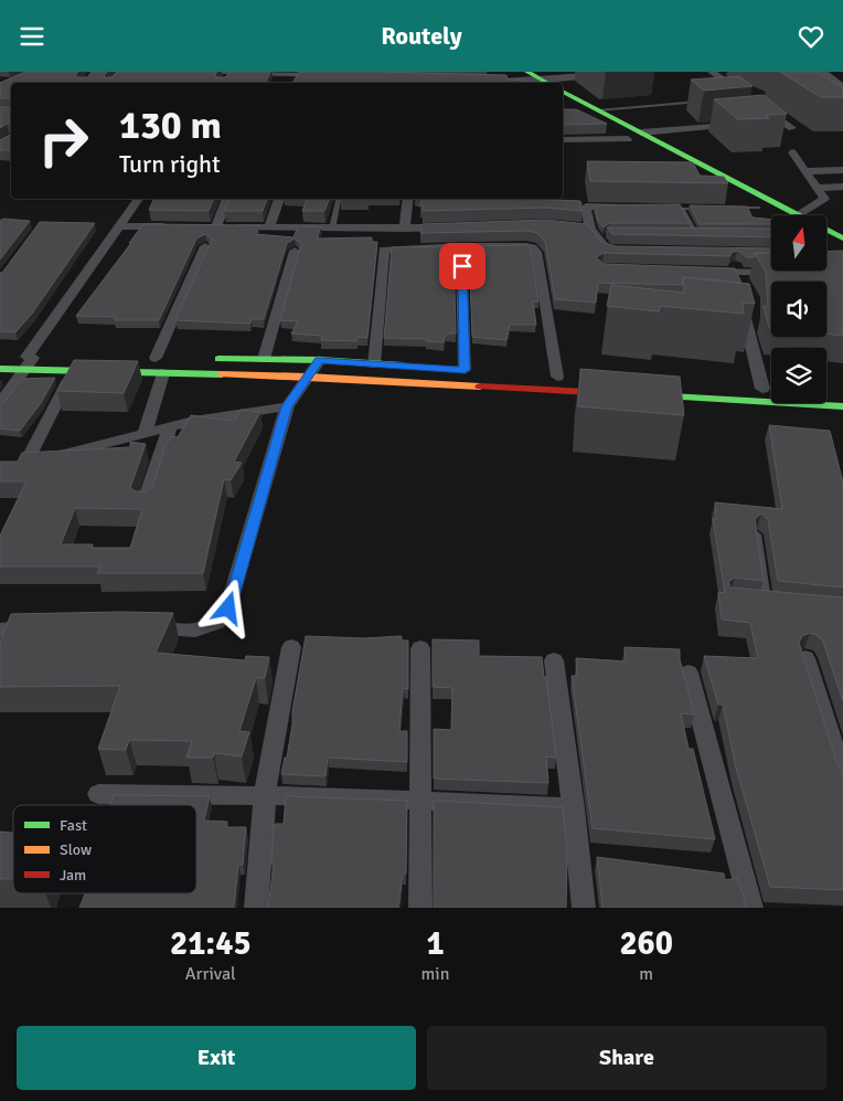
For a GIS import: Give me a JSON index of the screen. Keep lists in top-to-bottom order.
{
  "legend": ["Fast", "Slow", "Jam"],
  "north": "top",
  "page": {
    "header": "Routely",
    "turn": ["130 m", "Turn right"],
    "eta": [
      "21:45",
      "Arrival",
      "1",
      "min",
      "260",
      "m"
    ],
    "buttons": ["Exit", "Share"]
  }
}
